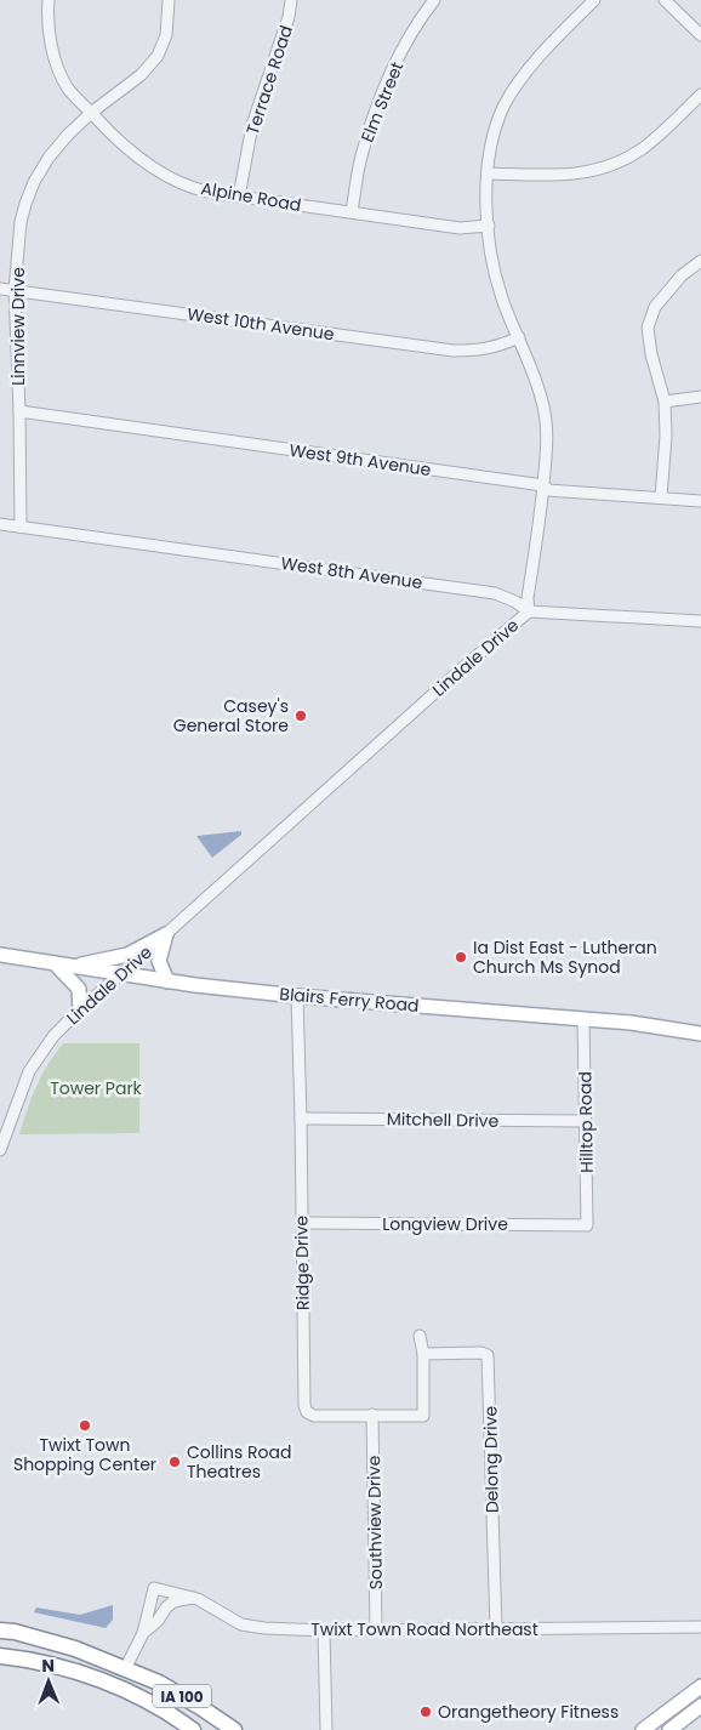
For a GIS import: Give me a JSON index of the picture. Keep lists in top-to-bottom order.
{
  "streets": {
    "highway": ["IA 100"],
    "main road": ["Blairs Ferry Road"],
    "street": [
      "Terrace Road",
      "Elm Street",
      "Alpine Road",
      "West 10th Avenue",
      "Linnview Drive",
      "West 9th Avenue",
      "West 8th Avenue",
      "Lindale Drive",
      "Mitchell Drive",
      "Hilltop Road",
      "Longview Drive",
      "Ridge Drive",
      "Delong Drive",
      "Southview Drive",
      "Twixt Town Road Northeast"
    ]
  },
  "crossings": [
    ["Terrace Road", "Alpine Road"],
    ["Elm Street", "Alpine Road"],
    ["Alpine Road", "Linnview Drive"],
    ["Alpine Road", "Lindale Drive"],
    ["West 10th Avenue", "Linnview Drive"],
    ["West 10th Avenue", "Lindale Drive"],
    ["Linnview Drive", "West 9th Avenue"],
    ["Linnview Drive", "West 8th Avenue"],
    ["West 9th Avenue", "Lindale Drive"],
    ["West 8th Avenue", "Lindale Drive"],
    ["Lindale Drive", "Blairs Ferry Road"],
    ["Blairs Ferry Road", "Hilltop Road"],
    ["Blairs Ferry Road", "Ridge Drive"],
    ["Mitchell Drive", "Hilltop Road"],
    ["Mitchell Drive", "Ridge Drive"],
    ["Hilltop Road", "Longview Drive"],
    ["Longview Drive", "Ridge Drive"],
    ["Ridge Drive", "Delong Drive"],
    ["Ridge Drive", "Southview Drive"],
    ["Delong Drive", "Twixt Town Road Northeast"],
    ["Southview Drive", "Twixt Town Road Northeast"],
    ["Twixt Town Road Northeast", "IA 100"]
  ],
  "parks": ["Tower Park"],
  "places": [
    "Casey's General Store",
    "Ia Dist East - Lutheran Church Ms Synod",
    "Twixt Town Shopping Center",
    "Collins Road Theatres",
    "Orangetheory Fitness"
  ],
  "north": "top"
}
